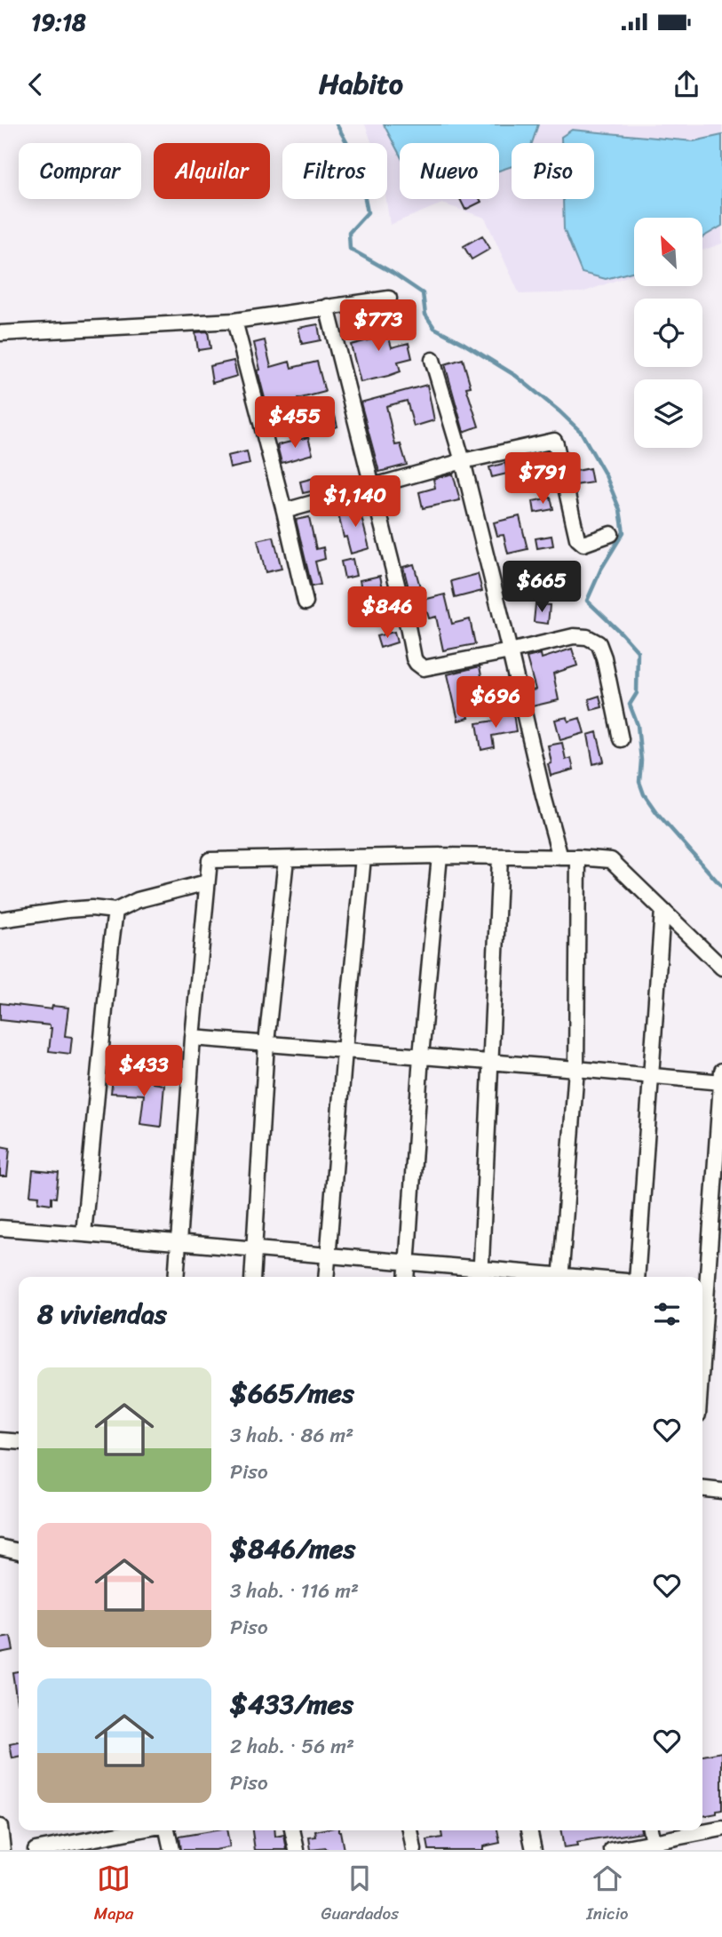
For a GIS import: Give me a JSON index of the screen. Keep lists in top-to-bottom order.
{
  "north": "top left",
  "page": {
    "status": "19:18",
    "header": "Habito",
    "chip": [
      "Comprar",
      "Alquilar",
      "Filtros",
      "Nuevo",
      "Piso"
    ],
    "price": [
      "$773",
      "$455",
      "$791",
      "$1,140",
      "$665",
      "$846",
      "$696",
      "$433"
    ],
    "heading": "8 viviendas",
    "list": [
      {
        "name": "$665/mes",
        "note": "3 hab. · 86 m² · Piso"
      },
      {
        "name": "$846/mes",
        "note": "3 hab. · 116 m² · Piso"
      },
      {
        "name": "$433/mes",
        "note": "2 hab. · 56 m² · Piso"
      }
    ],
    "tabs": ["Mapa", "Guardados", "Inicio"]
  }
}
